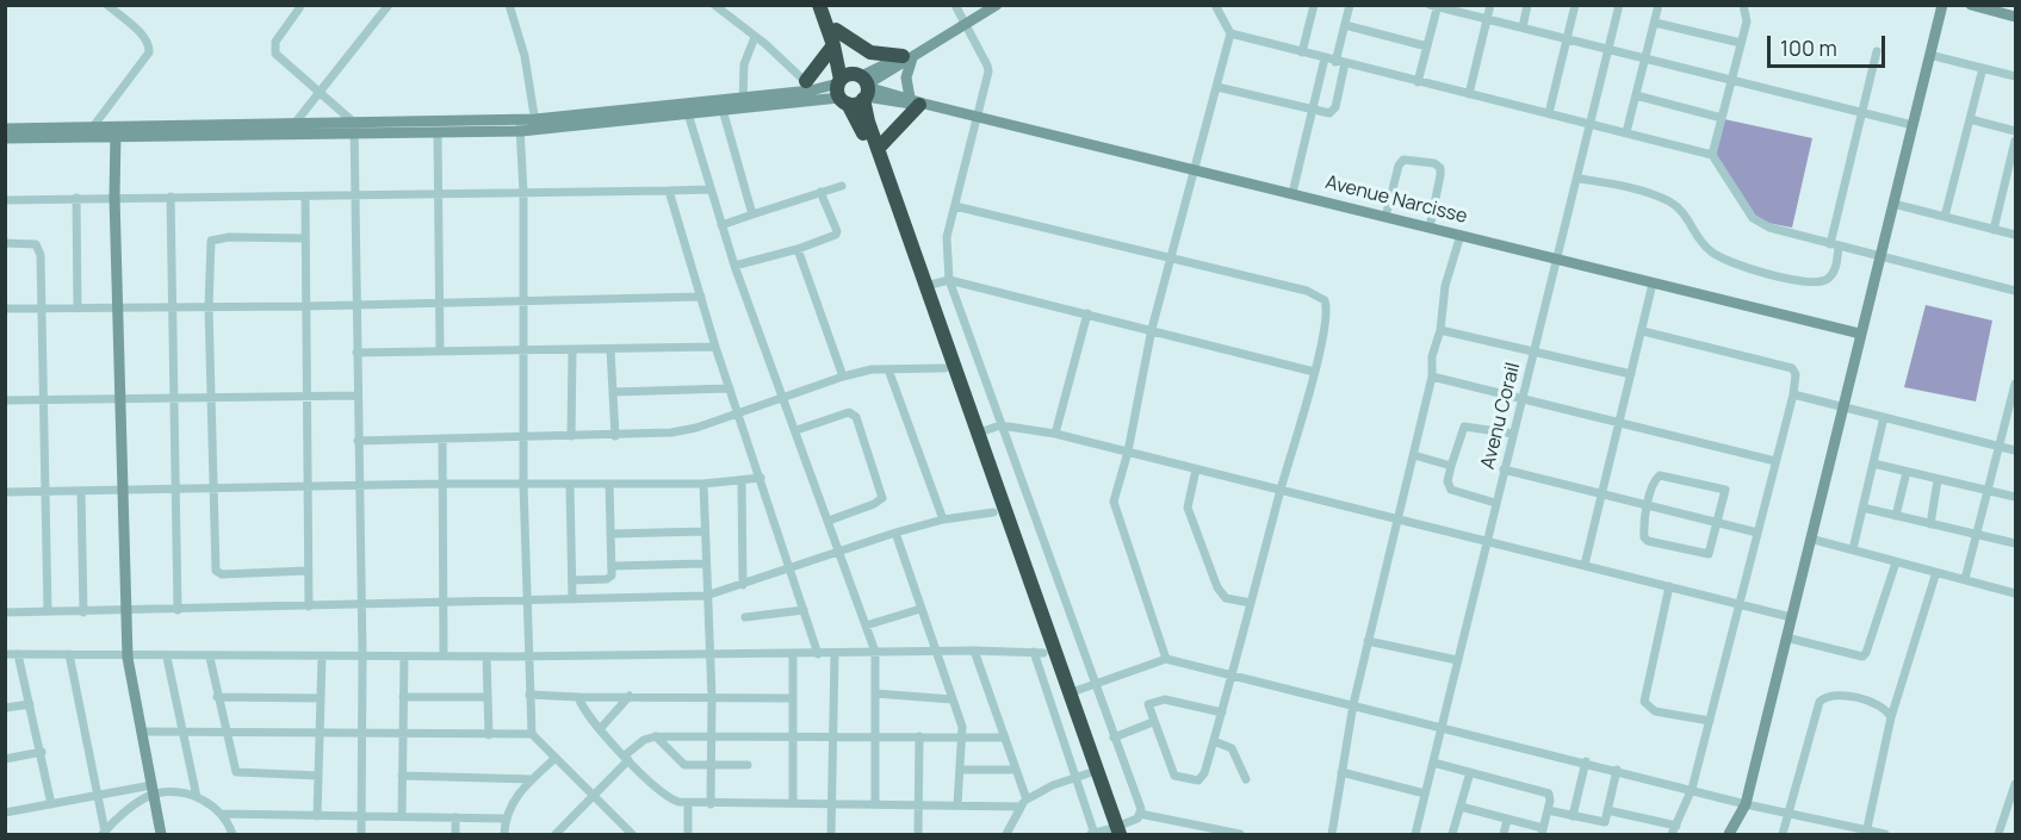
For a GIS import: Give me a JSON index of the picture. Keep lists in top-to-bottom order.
{
  "streets": {
    "street": ["Avenue Narcisse", "Avenu Corail"]
  },
  "crossings": [
    ["Avenue Narcisse", "Avenu Corail"]
  ],
  "scale_bar": "100 m"
}
